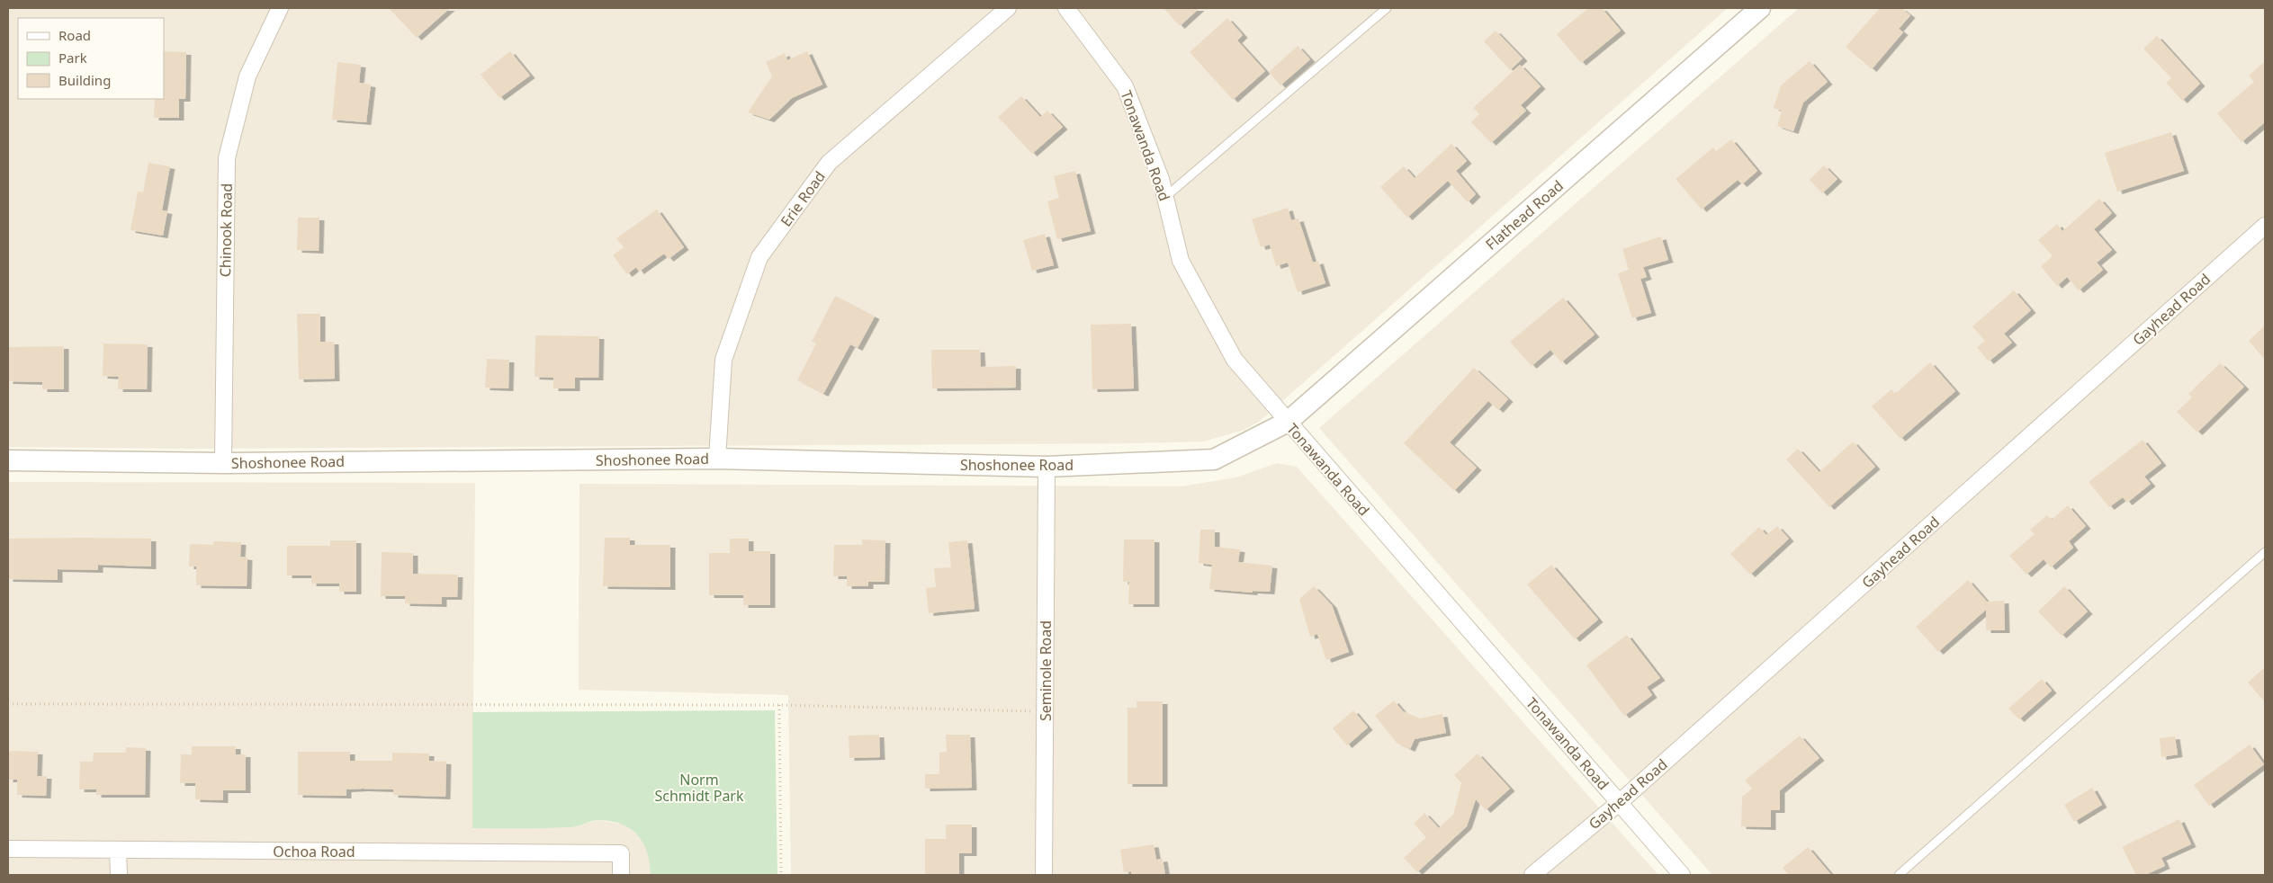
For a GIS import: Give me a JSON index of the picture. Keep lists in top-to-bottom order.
{
  "streets": {
    "street": [
      "Tonawanda Road",
      "Erie Road",
      "Flathead Road",
      "Chinook Road",
      "Gayhead Road",
      "Shoshonee Road",
      "Seminole Road",
      "Ochoa Road"
    ]
  },
  "crossings": [
    ["Tonawanda Road", "Flathead Road"],
    ["Tonawanda Road", "Gayhead Road"],
    ["Tonawanda Road", "Shoshonee Road"],
    ["Erie Road", "Shoshonee Road"],
    ["Flathead Road", "Shoshonee Road"],
    ["Chinook Road", "Shoshonee Road"],
    ["Shoshonee Road", "Seminole Road"]
  ],
  "parks": ["Norm Schmidt Park"],
  "legend": ["Road", "Park", "Building"]
}
